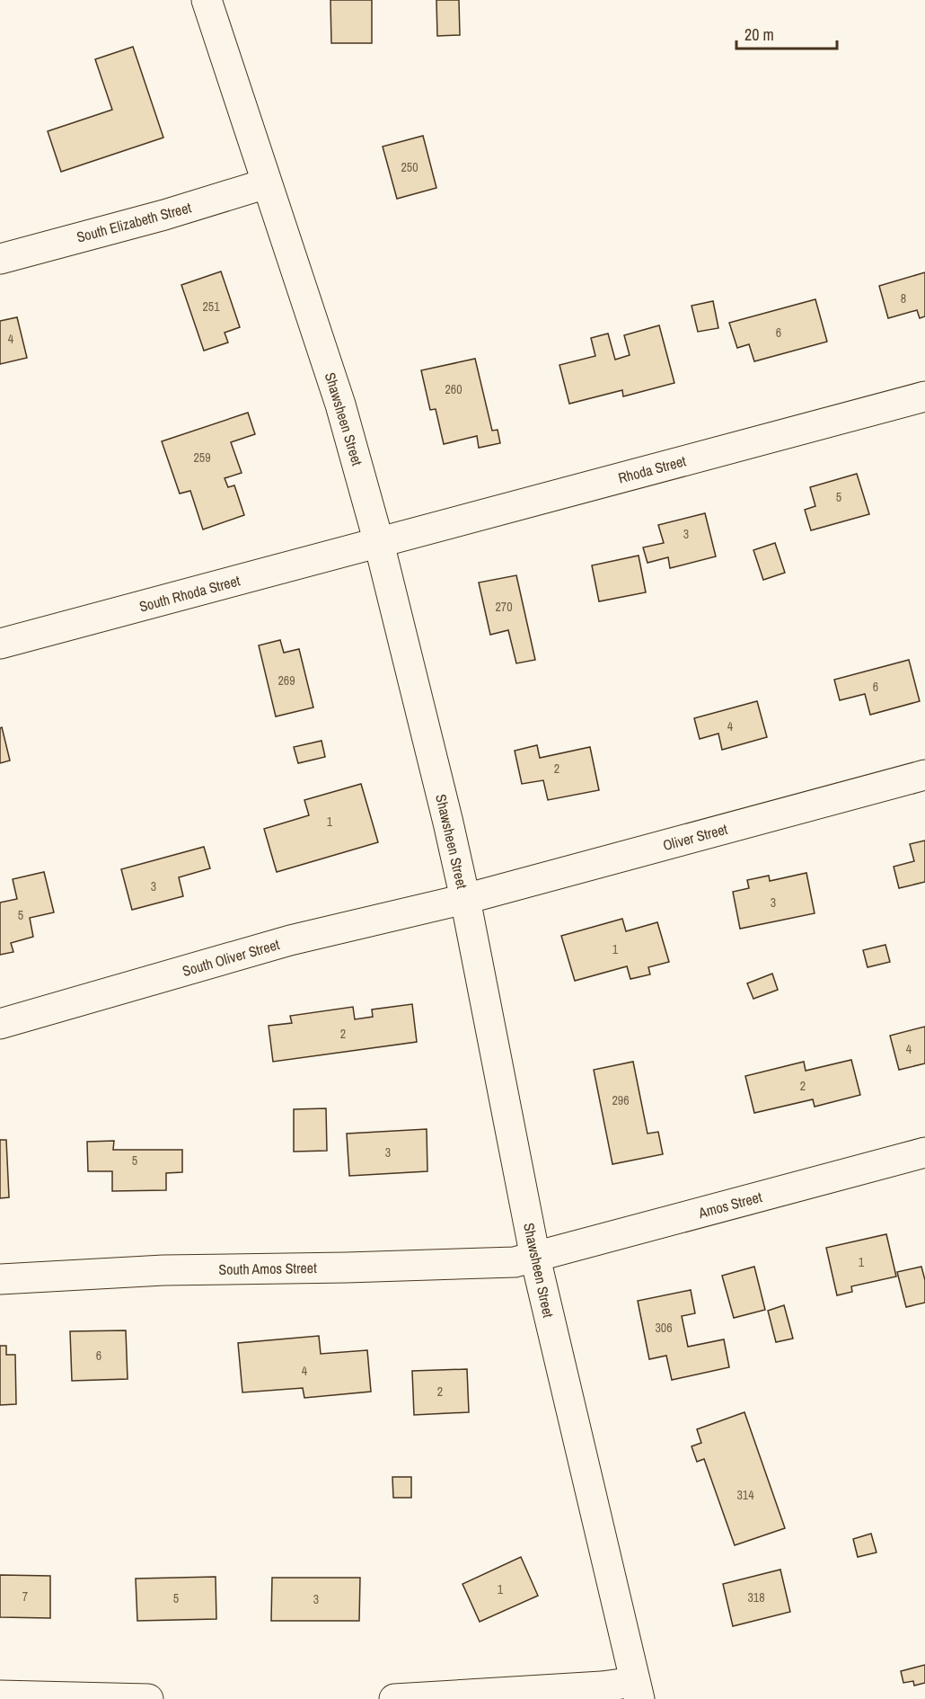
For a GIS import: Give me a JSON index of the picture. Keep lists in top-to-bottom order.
{
  "streets": {
    "street": [
      "South Elizabeth Street",
      "Shawsheen Street",
      "Rhoda Street",
      "South Rhoda Street",
      "Oliver Street",
      "South Oliver Street",
      "Amos Street",
      "South Amos Street"
    ]
  },
  "crossings": [
    ["South Elizabeth Street", "Shawsheen Street"],
    ["Shawsheen Street", "Rhoda Street"],
    ["Shawsheen Street", "South Rhoda Street"],
    ["Shawsheen Street", "Oliver Street"],
    ["Shawsheen Street", "South Oliver Street"],
    ["Shawsheen Street", "Amos Street"],
    ["Shawsheen Street", "South Amos Street"],
    ["Rhoda Street", "South Rhoda Street"],
    ["Oliver Street", "South Oliver Street"],
    ["Amos Street", "South Amos Street"]
  ],
  "house_numbers": [
    "250",
    "8",
    "251",
    "6",
    "4",
    "260",
    "259",
    "5",
    "3",
    "270",
    "269",
    "6",
    "4",
    "2",
    "1",
    "3",
    "3",
    "5",
    "1",
    "2",
    "4",
    "2",
    "296",
    "3",
    "5",
    "1",
    "306",
    "6",
    "4",
    "2",
    "314",
    "1",
    "7",
    "318",
    "5",
    "3"
  ],
  "scale_bar": "20 m"
}
